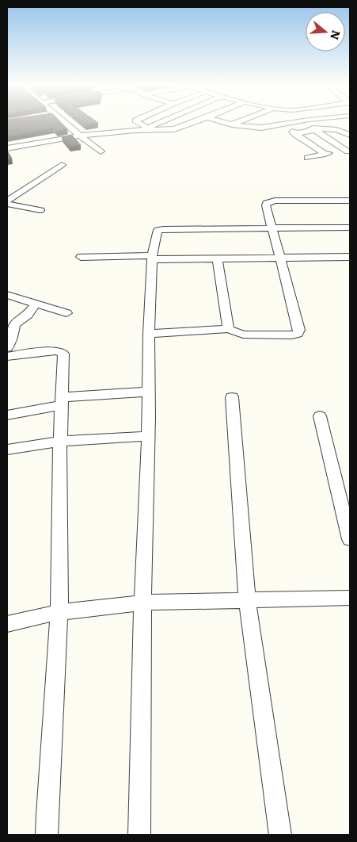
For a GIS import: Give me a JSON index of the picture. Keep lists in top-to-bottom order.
{
  "north": "right"
}
